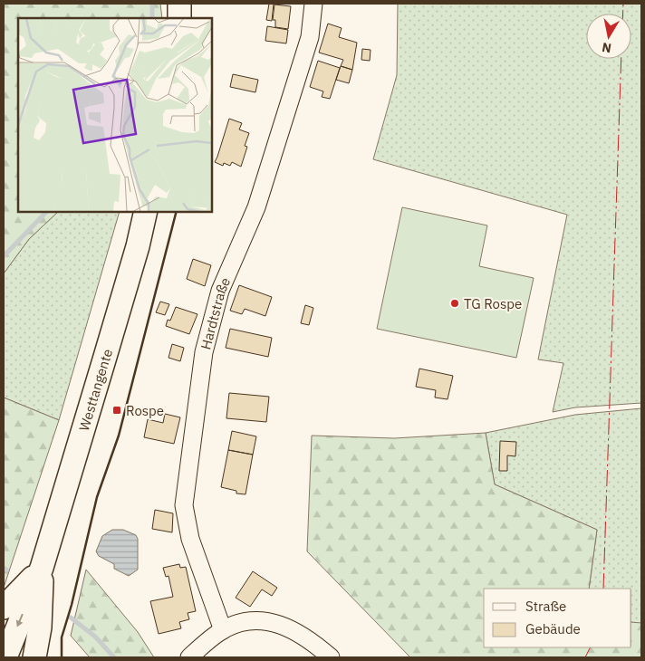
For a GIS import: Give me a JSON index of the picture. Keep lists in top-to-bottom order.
{
  "streets": {
    "main road": ["Westtangente"],
    "street": ["Hardtstraße"]
  },
  "places": {
    "other": ["TG Rospe"],
    "transit": ["Rospe"]
  },
  "legend": ["Straße", "Gebäude"],
  "north": "bottom"
}
